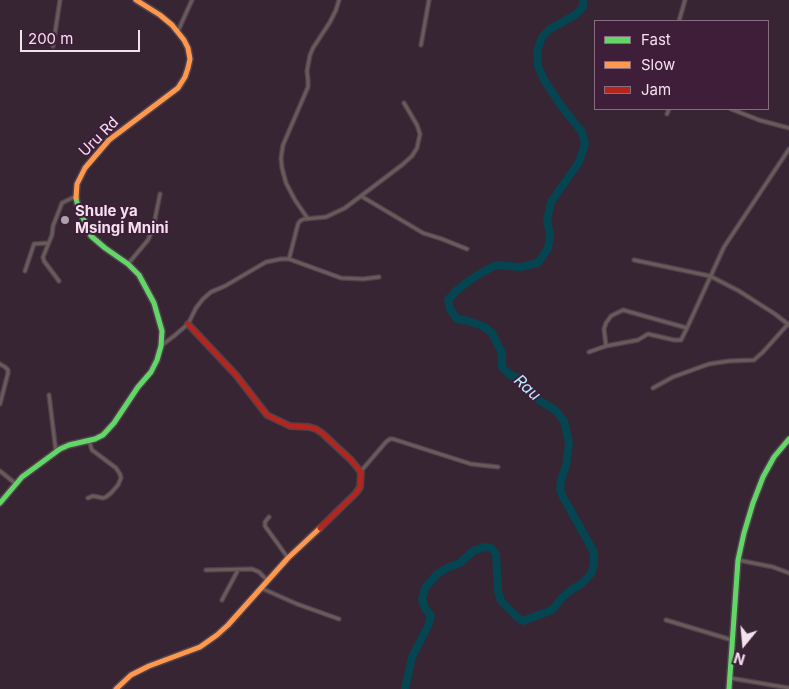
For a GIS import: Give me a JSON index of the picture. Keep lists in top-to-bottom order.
{
  "streets": {
    "street": ["Uru Rd"]
  },
  "water": ["Rau"],
  "places": ["Shule ya Msingi Mnini"],
  "legend": ["Fast", "Slow", "Jam"],
  "scale_bar": "200 m",
  "north": "bottom"
}
